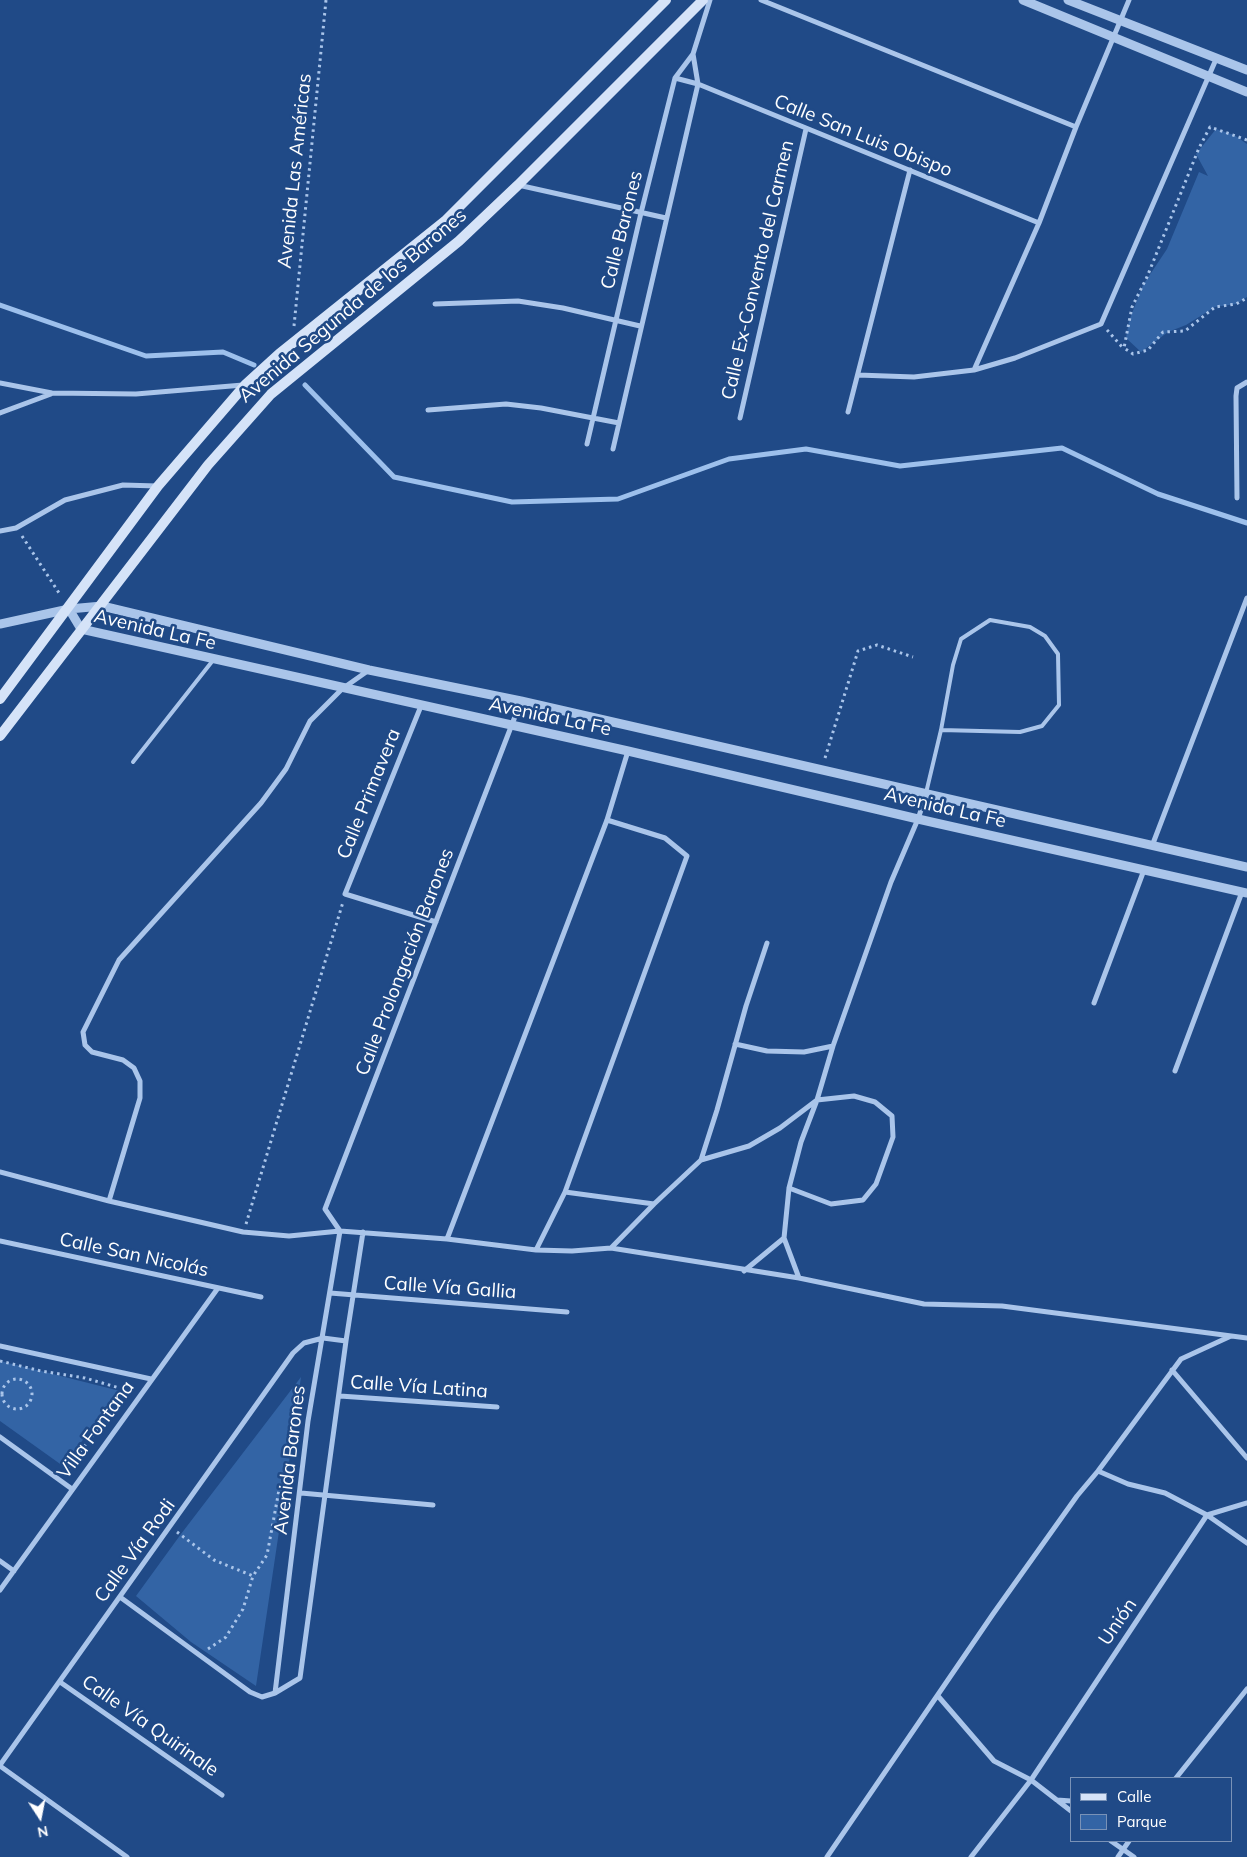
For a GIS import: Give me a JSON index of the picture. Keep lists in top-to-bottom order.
{
  "streets": {
    "main road": ["Avenida Segunda de los Barones"],
    "street": [
      "Calle San Luis Obispo",
      "Calle Barones",
      "Calle Ex-Convento del Carmen",
      "Avenida La Fe",
      "Calle Primavera",
      "Calle Prolongación Barones",
      "Calle San Nicolás",
      "Calle Vía Gallia",
      "Calle Vía Latina",
      "Villa Fontana",
      "Avenida Barones",
      "Calle Vía Rodi",
      "Unión",
      "Calle Vía Quirinale"
    ],
    "path": ["Avenida Las Américas"]
  },
  "crossings": [
    ["Calle San Luis Obispo", "Calle Barones"],
    ["Calle San Luis Obispo", "Calle Ex-Convento del Carmen"],
    ["Avenida Las Américas", "Avenida Segunda de los Barones"],
    ["Avenida Segunda de los Barones", "Avenida La Fe"],
    ["Avenida La Fe", "Calle Primavera"],
    ["Avenida La Fe", "Calle Prolongación Barones"],
    ["Calle Prolongación Barones", "Avenida Barones"],
    ["Calle San Nicolás", "Villa Fontana"],
    ["Calle Vía Gallia", "Avenida Barones"],
    ["Calle Vía Latina", "Avenida Barones"],
    ["Avenida Barones", "Calle Vía Rodi"],
    ["Calle Vía Rodi", "Calle Vía Quirinale"]
  ],
  "legend": ["Calle", "Parque"],
  "north": "bottom"
}
